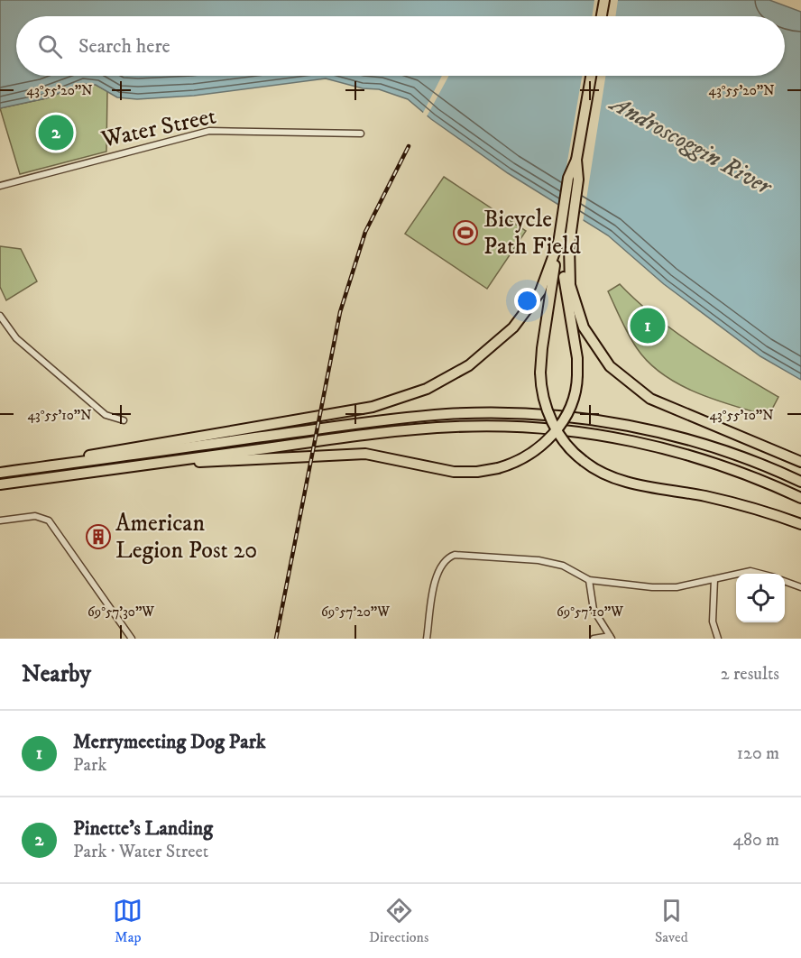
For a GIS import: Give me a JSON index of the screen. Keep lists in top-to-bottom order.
{
  "streets": {
    "street": ["Water Street"]
  },
  "water": ["Androscoggin River"],
  "places": {
    "sports": ["Bicycle Path Field"],
    "building": ["American Legion Post 20"]
  },
  "page": {
    "search": "Search here",
    "pins": ["2", "1"],
    "heading": ["Nearby", "2 results"],
    "list": [
      {
        "mark": "1",
        "name": "Merrymeeting Dog Park",
        "note": "Park",
        "value": "120 m"
      },
      {
        "mark": "2",
        "name": "Pinette’s Landing",
        "note": "Park · Water Street",
        "value": "480 m"
      }
    ],
    "nav": ["Map", "Directions", "Saved"]
  },
  "coordinates": [
    "43°55'20\"N",
    "43°55'10\"N",
    "69°57'30\"W",
    "69°57'20\"W",
    "69°57'10\"W"
  ]
}
